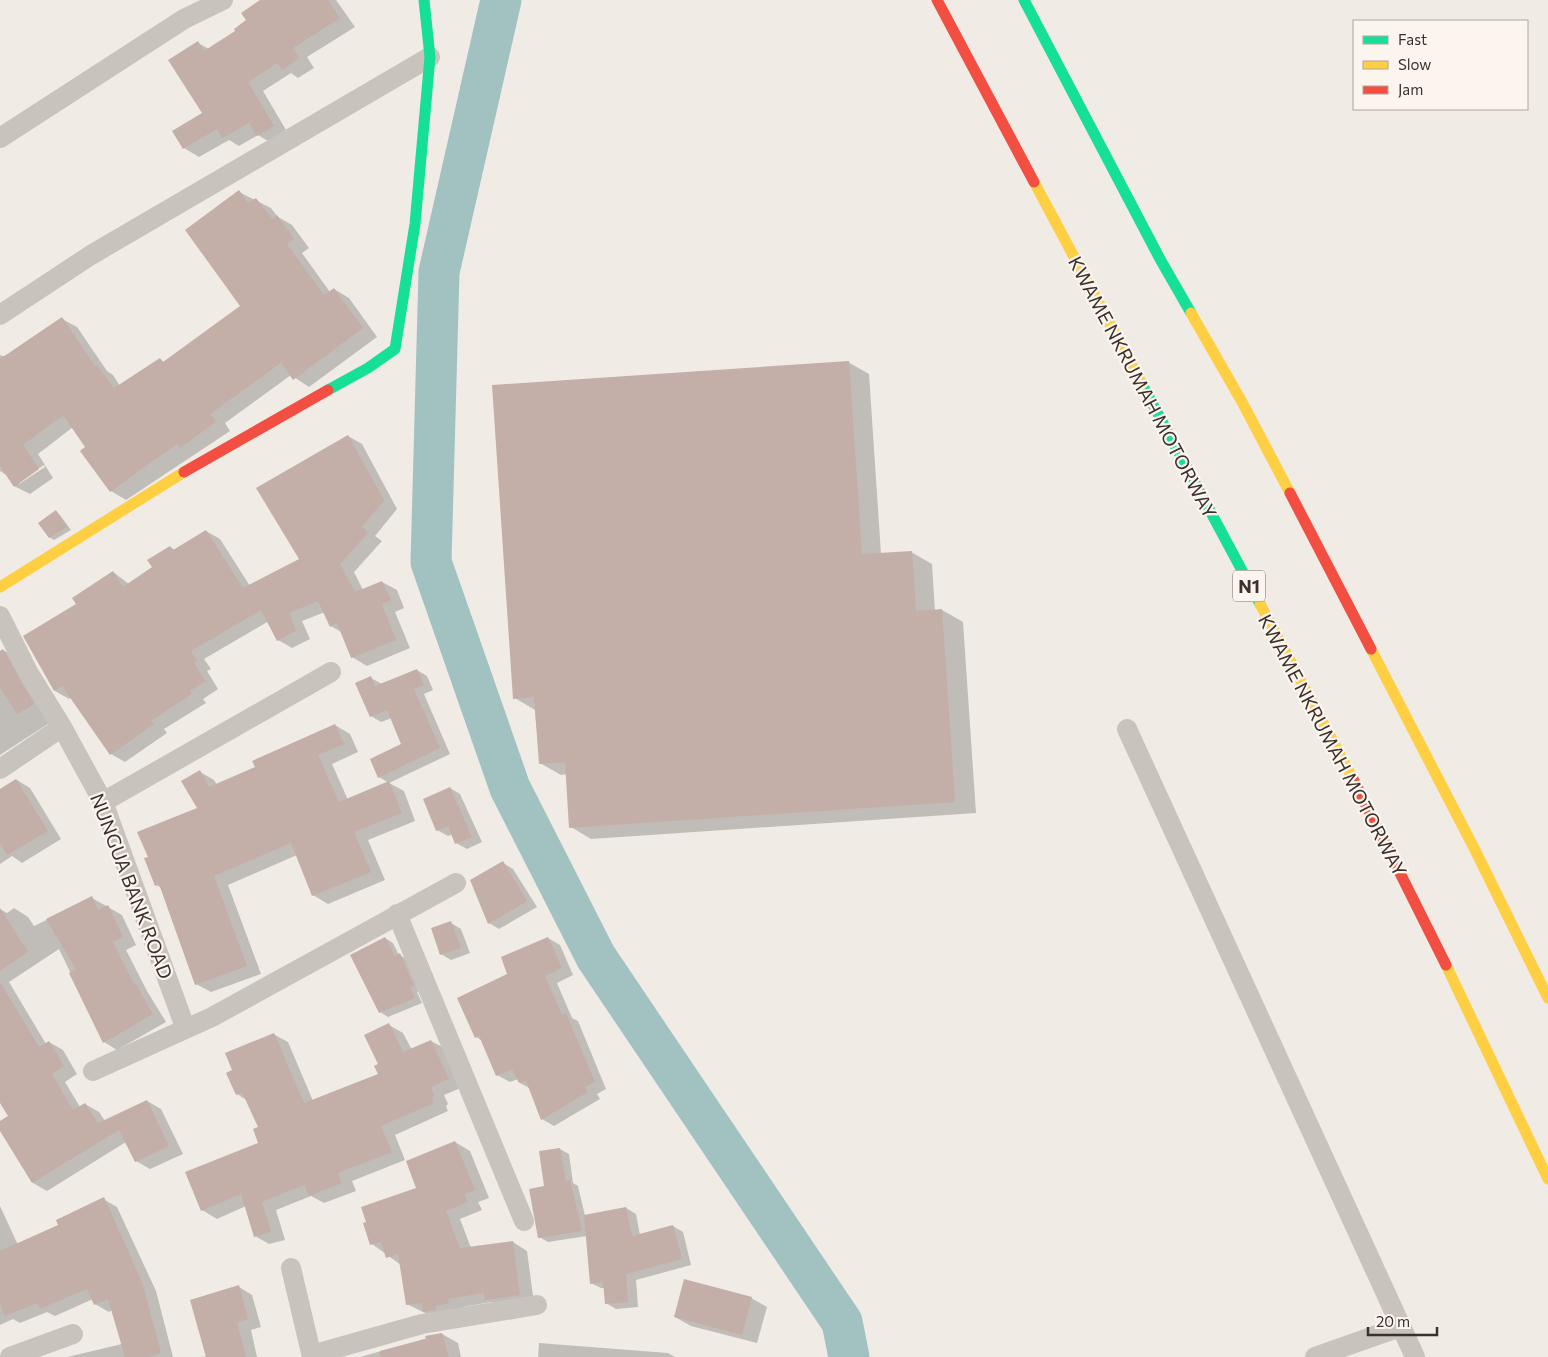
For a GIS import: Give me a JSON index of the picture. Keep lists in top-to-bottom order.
{
  "streets": {
    "main road": ["KWAME NKRUMAH MOTORWAY", "N1"],
    "street": ["NUNGUA BANK ROAD"]
  },
  "legend": ["Fast", "Slow", "Jam"],
  "scale_bar": "20 m"
}
